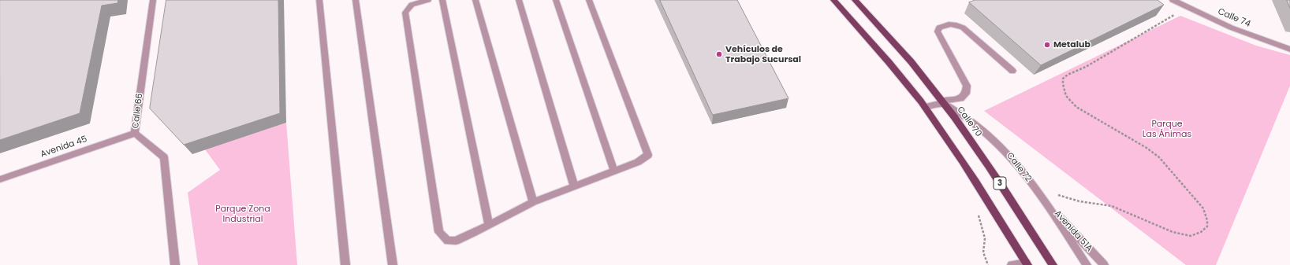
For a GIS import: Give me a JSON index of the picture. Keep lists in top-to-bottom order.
{
  "streets": {
    "main road": ["Calle 70", "3"],
    "street": [
      "Calle 74",
      "Calle 66",
      "Avenida 45",
      "Calle 72",
      "Avenida 51A"
    ]
  },
  "crossings": [
    ["Calle 66", "Avenida 45"],
    ["Calle 70", "Calle 72"],
    ["Calle 72", "Avenida 51A"]
  ],
  "parks": ["Parque Las Ánimas", "Parque Zona Industrial"],
  "places": ["Metalub", "Vehículos de Trabajo Sucursal"]
}
